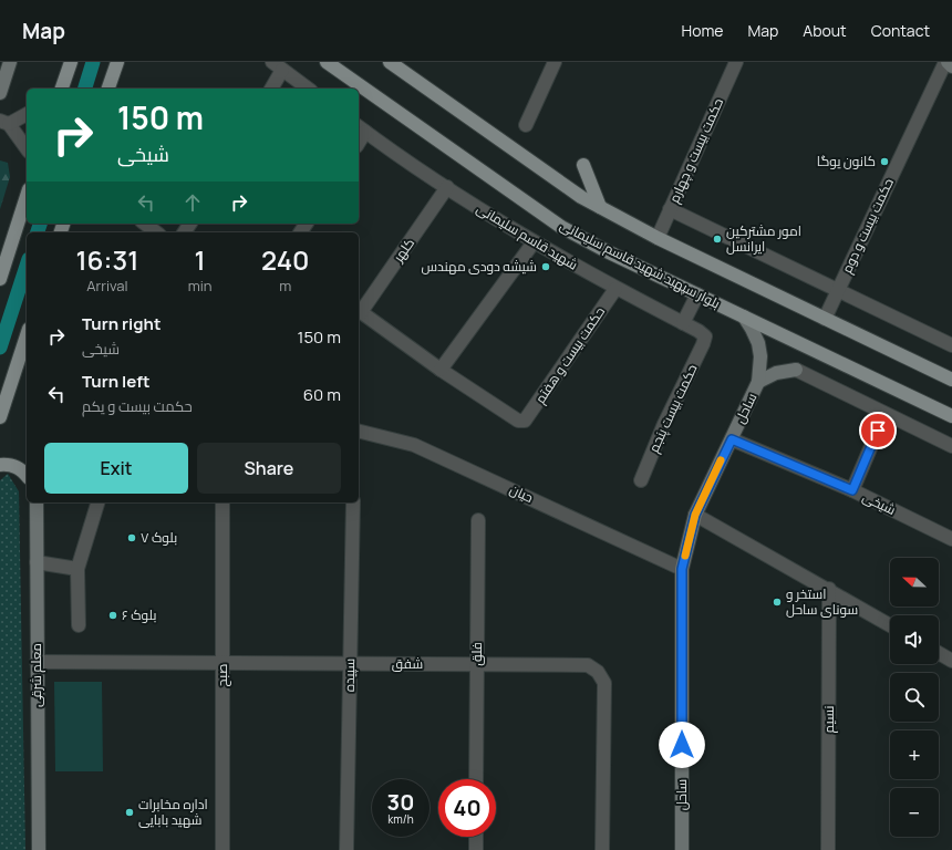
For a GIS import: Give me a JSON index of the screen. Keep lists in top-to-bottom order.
{
  "streets": {
    "main road": ["بلوار سپهبد شهید قاسم سلیمانی"],
    "street": [
      "حکمت بیست و چهارم",
      "حکمت بیست و دوم",
      "شهید قاسم سلیمانی",
      "کلهر",
      "حکمت بیست و هفتم",
      "حکمت بیست پنجم",
      "ساحل",
      "حیان",
      "شیخی",
      "فلق",
      "شفق",
      "معلم شرقی",
      "صبح",
      "سپیده",
      "نسیم"
    ]
  },
  "crossings": [
    ["شهید قاسم سلیمانی", "کلهر"],
    ["شهید قاسم سلیمانی", "حکمت بیست و هفتم"],
    ["شهید قاسم سلیمانی", "حکمت بیست پنجم"],
    ["بلوار سپهبد شهید قاسم سلیمانی", "ساحل"],
    ["ساحل", "حیان"],
    ["ساحل", "شیخی"],
    ["فلق", "شفق"],
    ["شفق", "معلم شرقی"],
    ["شفق", "صبح"],
    ["شفق", "سپیده"]
  ],
  "places": [
    "کانون یوگا",
    "امور مشترکین ایرانسل",
    "شیشه دودی مهندس",
    "بلوک ۷",
    "استخر و سونای ساحل",
    "بلوک ۶",
    "اداره مخابرات شهید بابایی"
  ],
  "north": "left",
  "page": {
    "header": "Map",
    "nav": [
      "Home",
      "Map",
      "About",
      "Contact"
    ],
    "turn": ["150 m", "شیخی"],
    "eta": [
      "16:31",
      "Arrival",
      "1",
      "min",
      "240",
      "m"
    ],
    "list": [
      {
        "name": "Turn right",
        "note": "شیخی",
        "value": "150 m"
      },
      {
        "name": "Turn left",
        "note": "حکمت بیست و یکم",
        "value": "60 m"
      }
    ],
    "buttons": ["Exit", "Share"],
    "map_buttons": ["+", "−"],
    "speed": "30 km/h",
    "limit": "40"
  }
}
